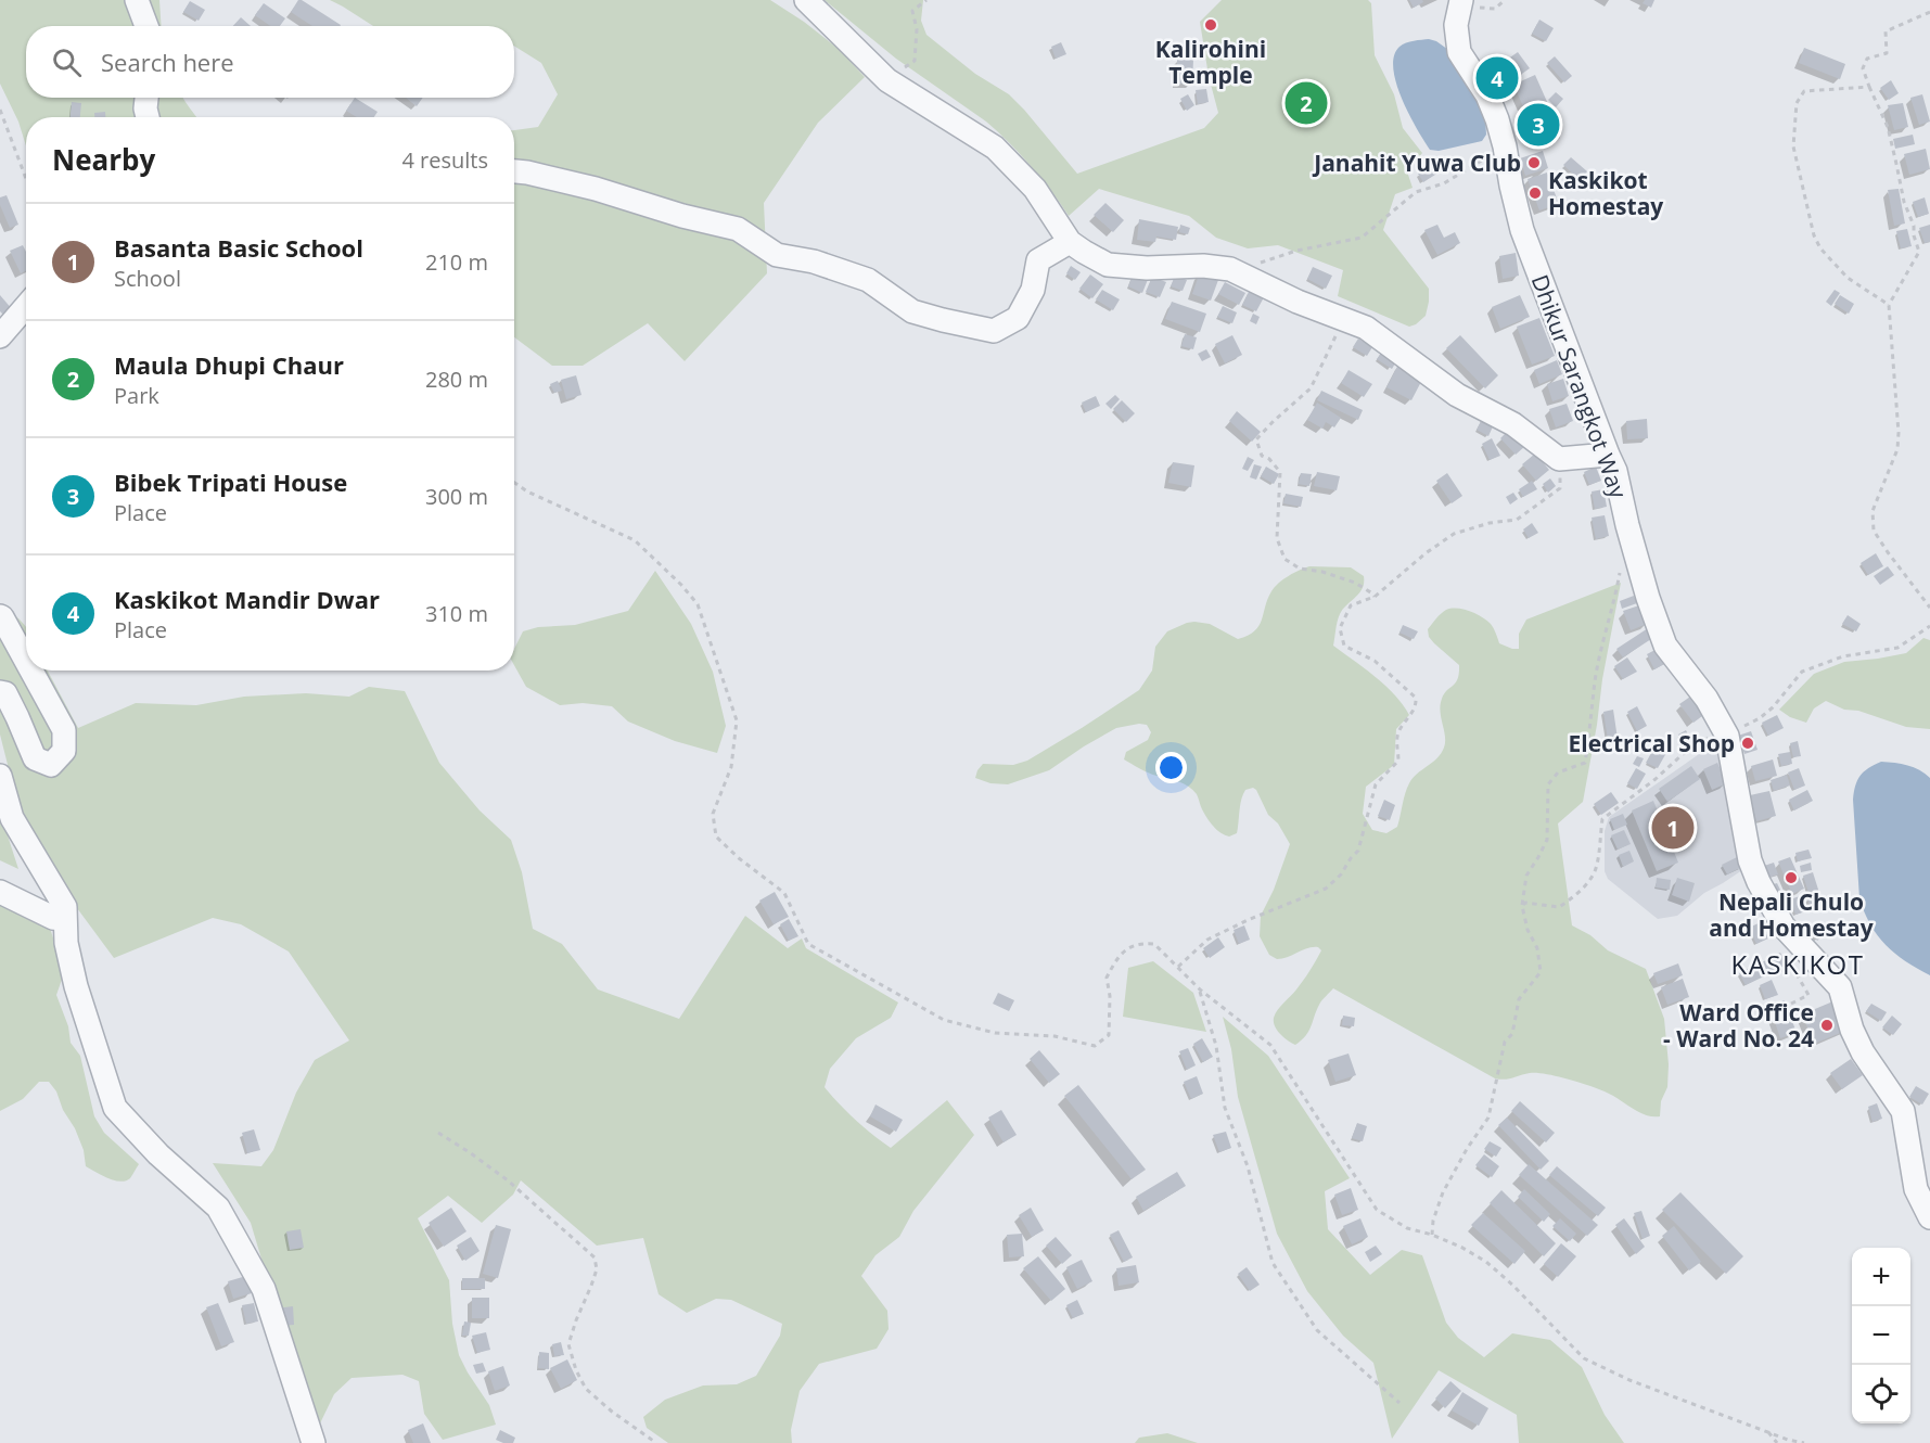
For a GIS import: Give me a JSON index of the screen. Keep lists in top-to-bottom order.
{
  "streets": {
    "street": ["Dhikur Sarangkot Way"]
  },
  "districts": ["KASKIKOT"],
  "places": [
    "Kalirohini Temple",
    "Janahit Yuwa Club",
    "Kaskikot Homestay",
    "Electrical Shop",
    "Nepali Chulo and Homestay",
    "Ward Office - Ward No. 24"
  ],
  "page": {
    "search": "Search here",
    "pins": [
      "4",
      "2",
      "3",
      "1"
    ],
    "heading": ["Nearby", "4 results"],
    "list": [
      {
        "mark": "1",
        "name": "Basanta Basic School",
        "note": "School",
        "value": "210 m"
      },
      {
        "mark": "2",
        "name": "Maula Dhupi Chaur",
        "note": "Park",
        "value": "280 m"
      },
      {
        "mark": "3",
        "name": "Bibek Tripati House",
        "note": "Place",
        "value": "300 m"
      },
      {
        "mark": "4",
        "name": "Kaskikot Mandir Dwar",
        "note": "Place",
        "value": "310 m"
      }
    ],
    "map_buttons": ["+", "−"]
  }
}
